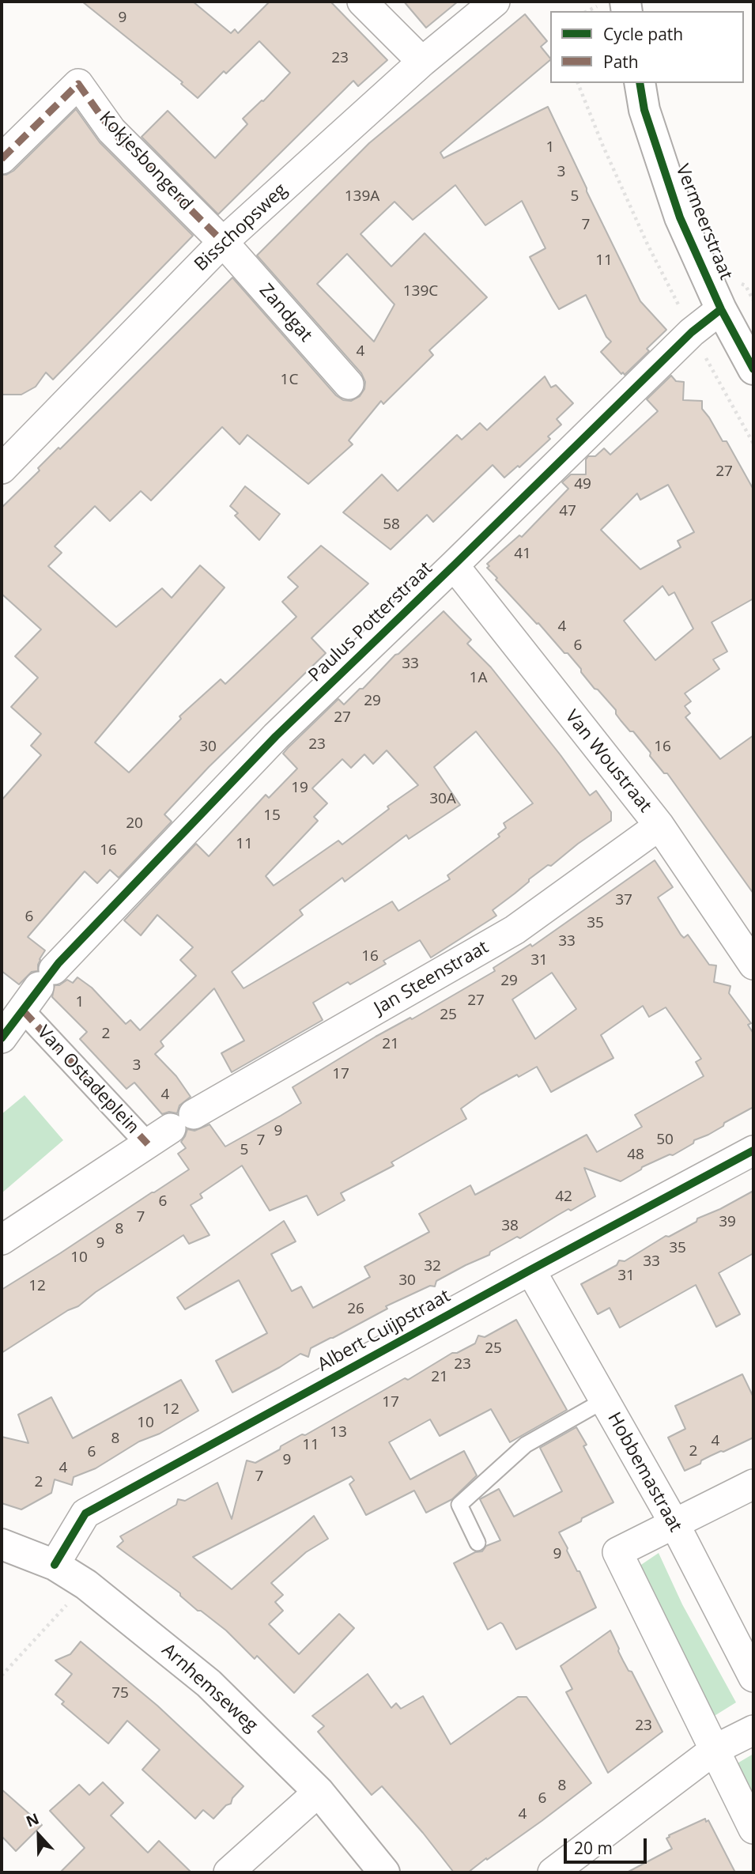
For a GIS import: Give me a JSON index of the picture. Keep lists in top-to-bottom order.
{
  "streets": {
    "street": [
      "Kokjesbongerd",
      "Vermeerstraat",
      "Bisschopsweg",
      "Zandgat",
      "Paulus Potterstraat",
      "Van Woustraat",
      "Jan Steenstraat",
      "Van Ostadeplein",
      "Albert Cuijpstraat",
      "Hobbemastraat",
      "Arnhemseweg"
    ]
  },
  "crossings": [
    ["Kokjesbongerd", "Bisschopsweg"],
    ["Kokjesbongerd", "Zandgat"],
    ["Vermeerstraat", "Paulus Potterstraat"],
    ["Bisschopsweg", "Zandgat"],
    ["Paulus Potterstraat", "Van Woustraat"],
    ["Paulus Potterstraat", "Van Ostadeplein"],
    ["Van Woustraat", "Jan Steenstraat"],
    ["Jan Steenstraat", "Van Ostadeplein"],
    ["Albert Cuijpstraat", "Hobbemastraat"],
    ["Albert Cuijpstraat", "Arnhemseweg"]
  ],
  "house_numbers": [
    "9",
    "23",
    "1",
    "3",
    "139A",
    "5",
    "7",
    "11",
    "139C",
    "4",
    "1C",
    "27",
    "49",
    "47",
    "58",
    "41",
    "4",
    "6",
    "33",
    "1A",
    "29",
    "27",
    "23",
    "30",
    "16",
    "19",
    "30A",
    "15",
    "20",
    "11",
    "16",
    "37",
    "6",
    "35",
    "33",
    "16",
    "31",
    "29",
    "27",
    "1",
    "25",
    "2",
    "21",
    "3",
    "17",
    "4",
    "9",
    "50",
    "7",
    "5",
    "48",
    "42",
    "6",
    "7",
    "39",
    "38",
    "8",
    "9",
    "35",
    "10",
    "33",
    "32",
    "31",
    "30",
    "12",
    "26",
    "25",
    "23",
    "21",
    "17",
    "12",
    "10",
    "13",
    "8",
    "4",
    "11",
    "2",
    "6",
    "9",
    "4",
    "7",
    "2",
    "9",
    "75",
    "23",
    "8",
    "6",
    "4"
  ],
  "legend": ["Cycle path", "Path"],
  "scale_bar": "20 m",
  "north": "top"
}
